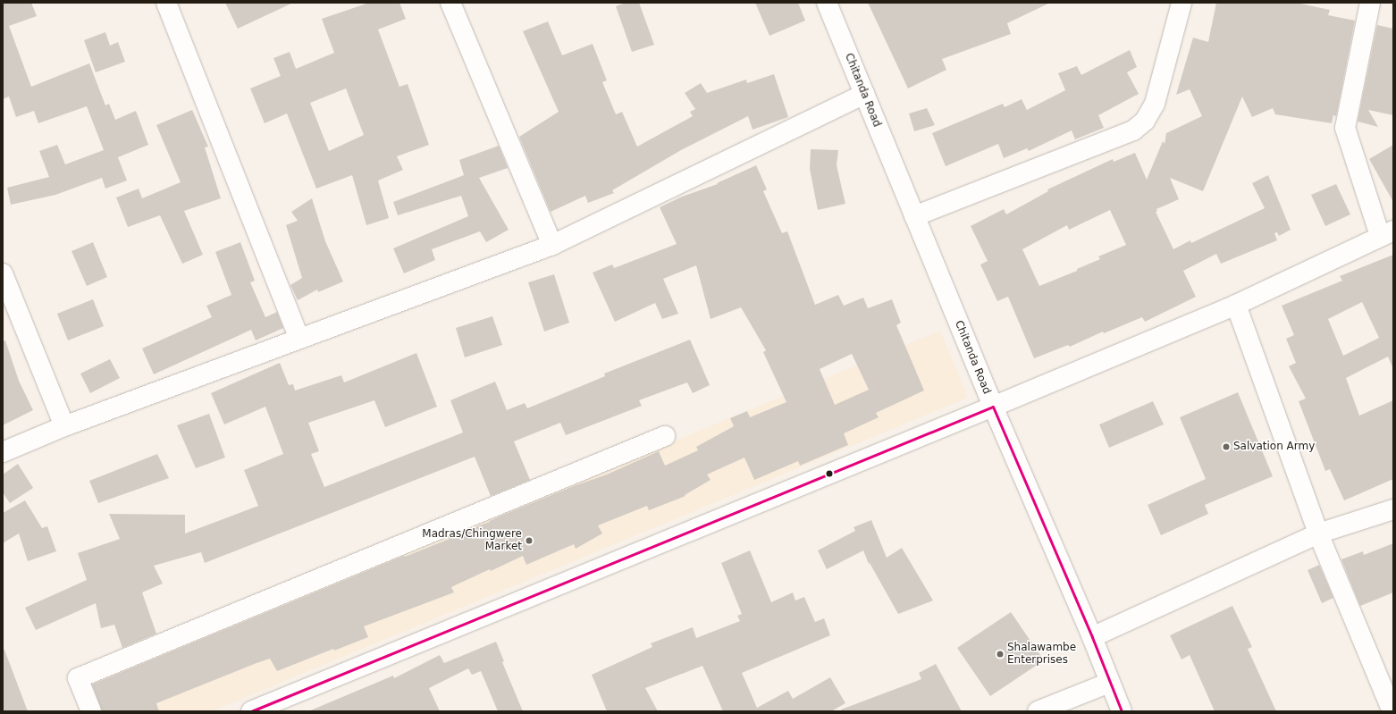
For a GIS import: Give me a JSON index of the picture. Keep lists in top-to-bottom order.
{
  "streets": {
    "street": ["Chitanda Road"]
  },
  "places": ["Salvation Army", "Madras/Chingwere Market", "Shalawambe Enterprises"]
}
